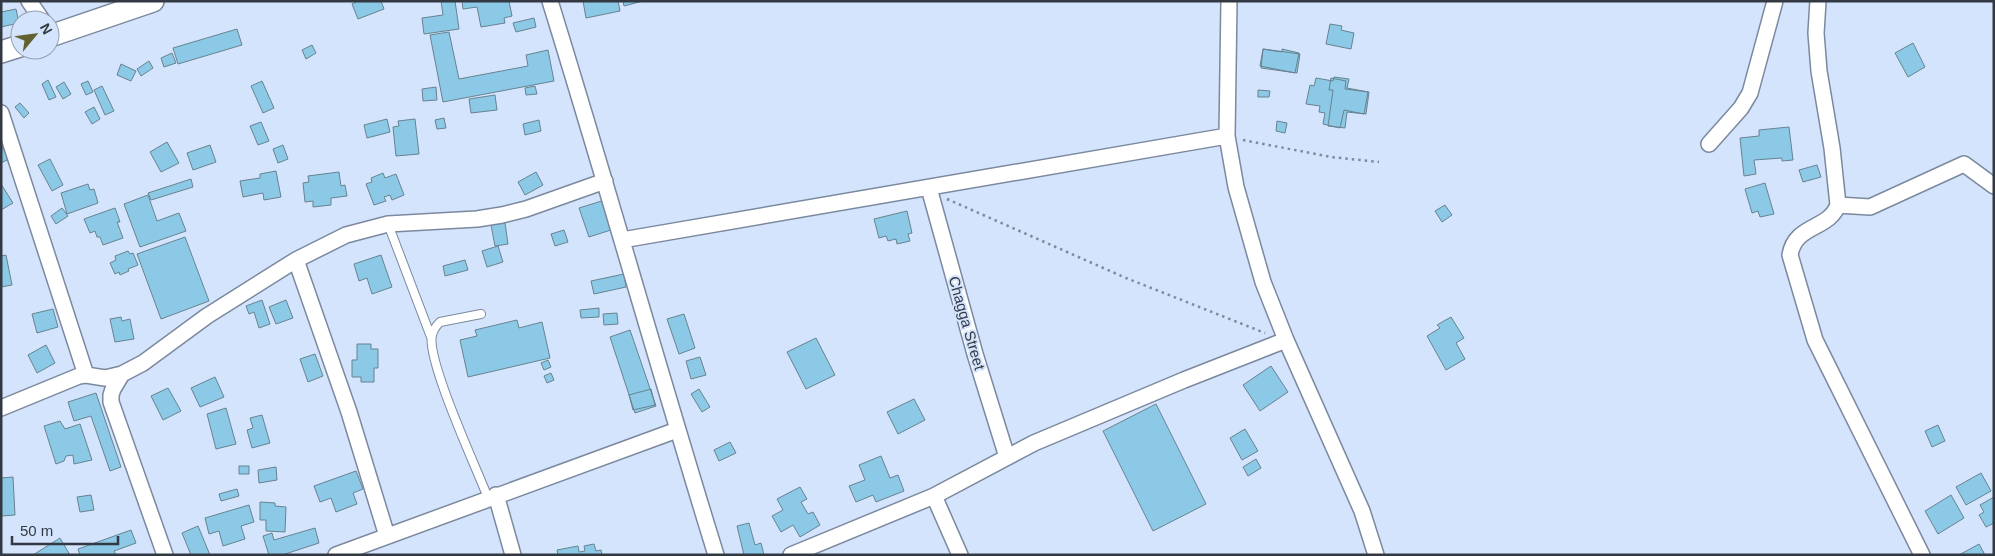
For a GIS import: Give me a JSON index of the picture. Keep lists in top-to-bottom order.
{
  "streets": {
    "street": ["Chagga Street"]
  },
  "scale_bar": "50 m",
  "north": "top right"
}
